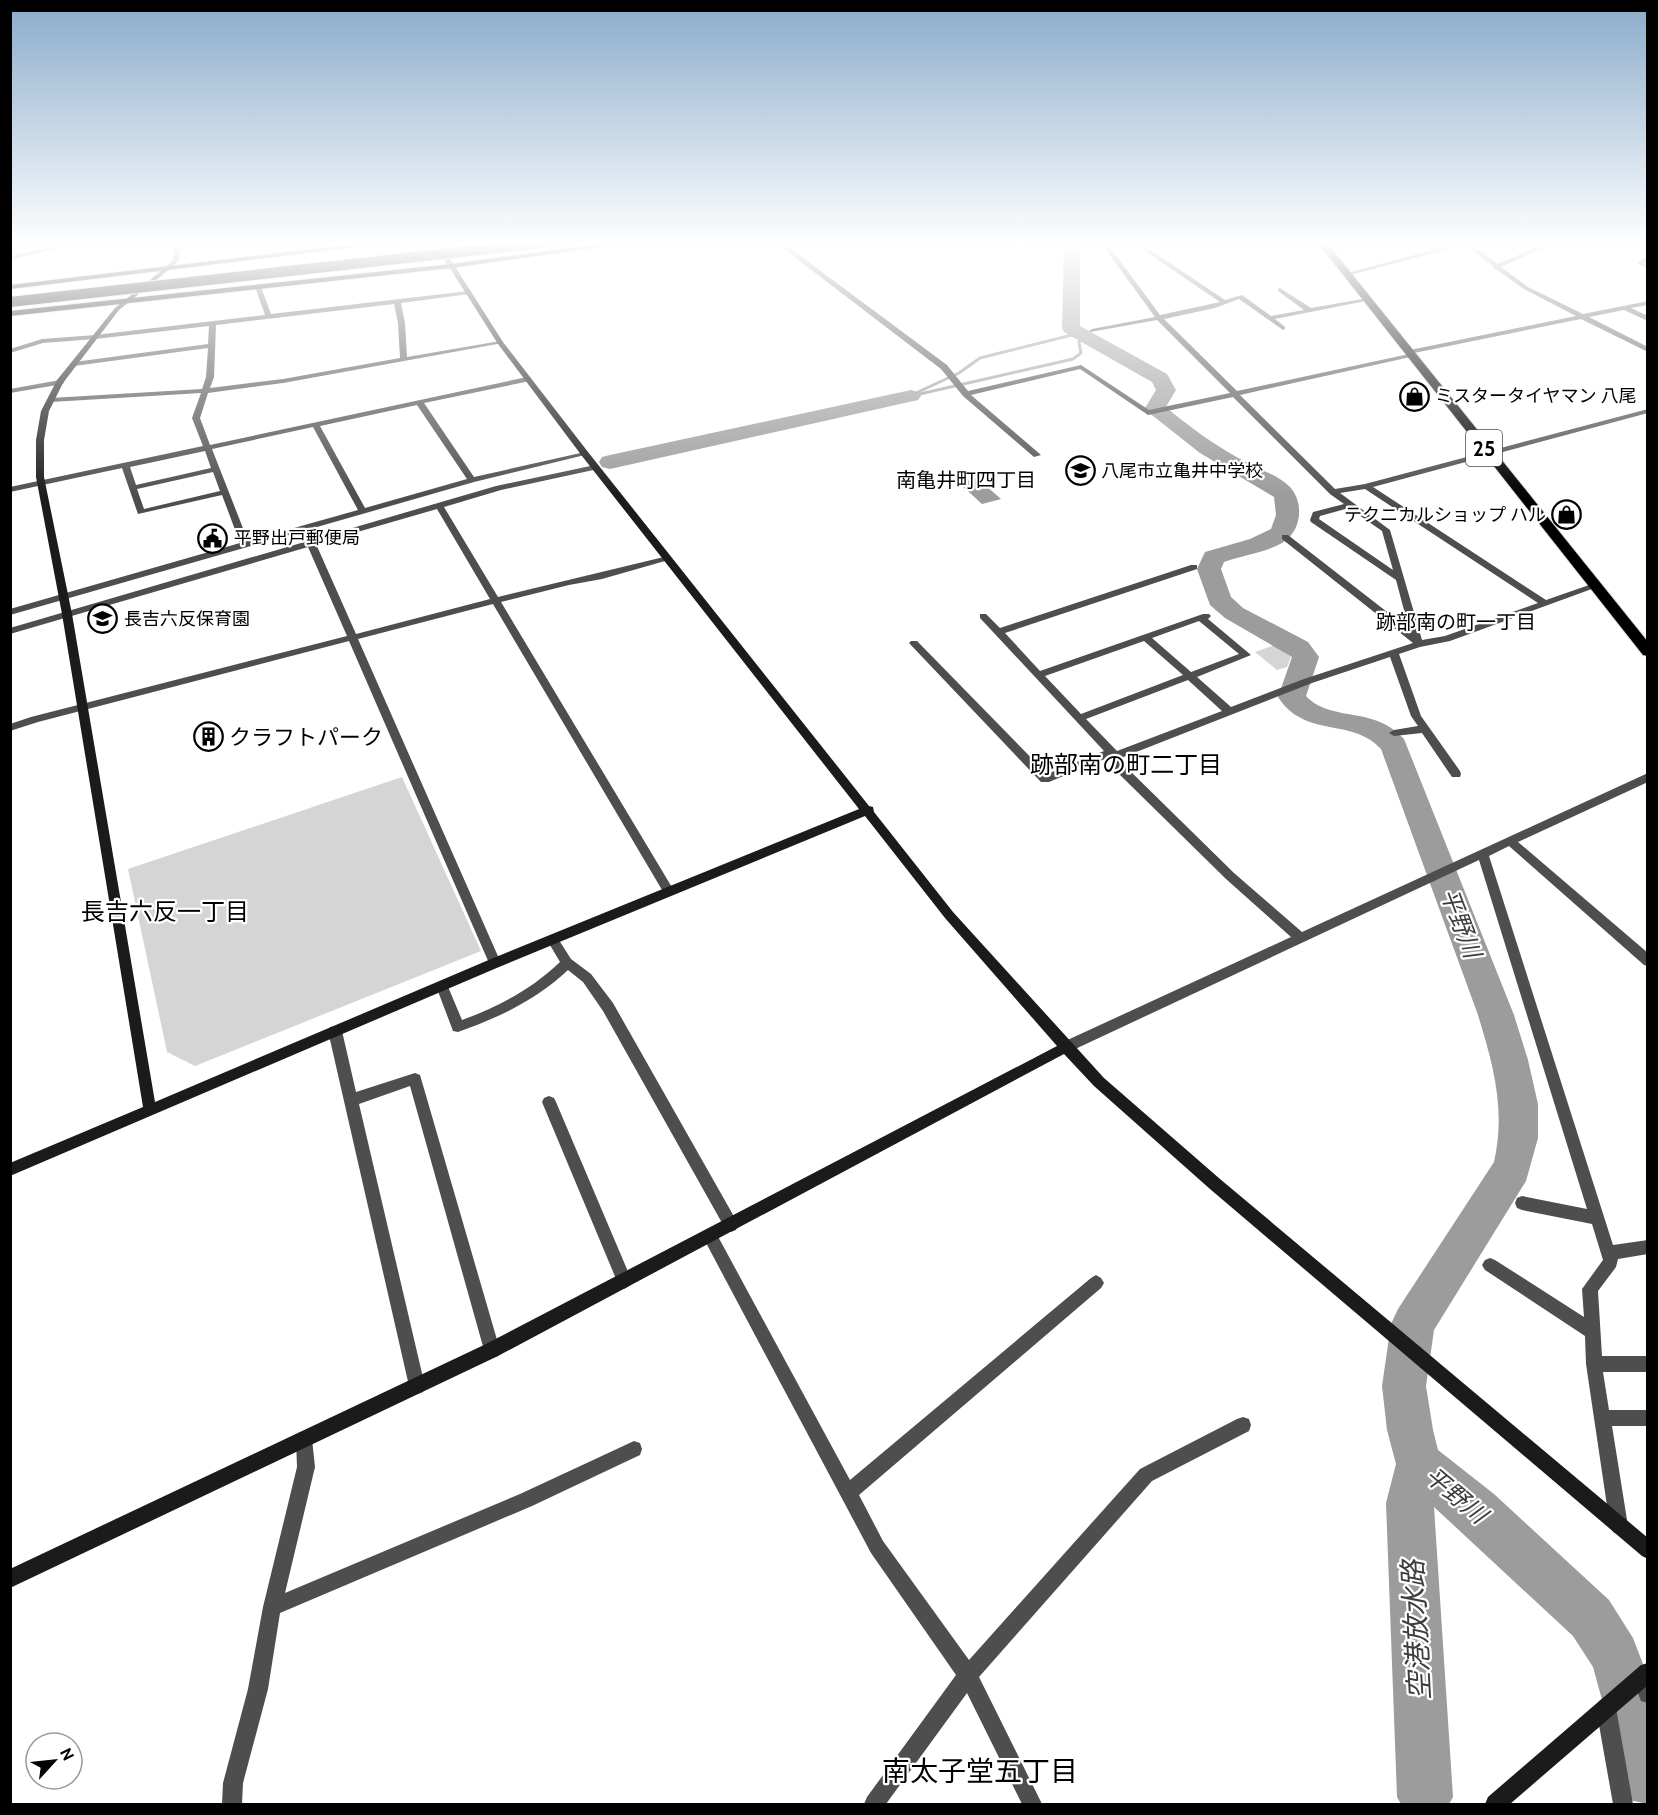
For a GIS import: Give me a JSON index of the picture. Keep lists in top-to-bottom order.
{
  "streets": {
    "highway": ["25"]
  },
  "districts": [
    "南亀井町四丁目",
    "跡部南の町一丁目",
    "跡部南の町二丁目",
    "長吉六反一丁目",
    "南太子堂五丁目"
  ],
  "water": ["平野川", "空港放水路"],
  "places": {
    "shop": ["ミスタータイヤマン 八尾", "テクニカルショップ ハル"],
    "school or university": ["八尾市立亀井中学校", "長吉六反保育園"],
    "public building": ["平野出戸郵便局"],
    "building": ["クラフトパーク"]
  },
  "north": "top right"
}
